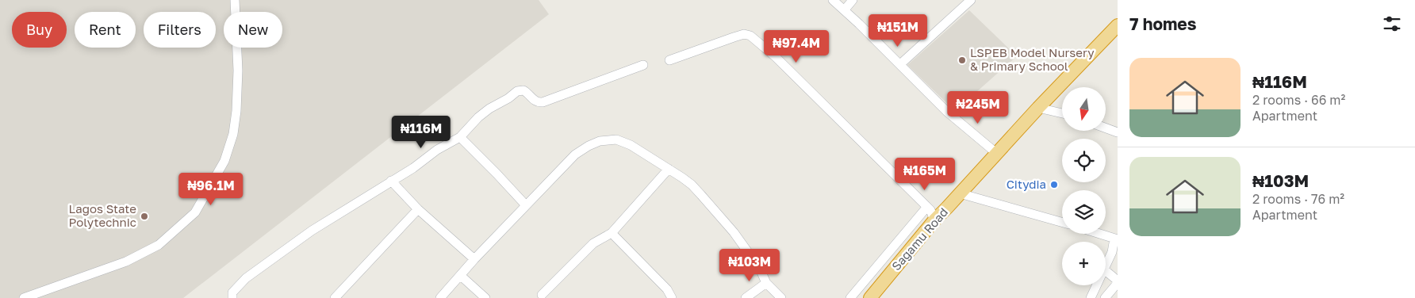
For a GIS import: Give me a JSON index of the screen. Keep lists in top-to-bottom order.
{
  "streets": {
    "highway": ["Sagamu Road"]
  },
  "places": ["LSPEB Model Nursery & Primary School", "Citydia", "Lagos State Polytechnic"],
  "north": "bottom",
  "page": {
    "heading": "7 homes",
    "chip": [
      "Buy",
      "Rent",
      "Filters",
      "New"
    ],
    "price": [
      "₦151M",
      "₦97.4M",
      "₦245M",
      "₦116M",
      "₦165M",
      "₦96.1M",
      "₦103M"
    ],
    "list": [
      {
        "name": "₦116M",
        "note": "2 rooms · 66 m² · Apartment"
      },
      {
        "name": "₦103M",
        "note": "2 rooms · 76 m² · Apartment"
      }
    ],
    "map_buttons": "+"
  }
}
